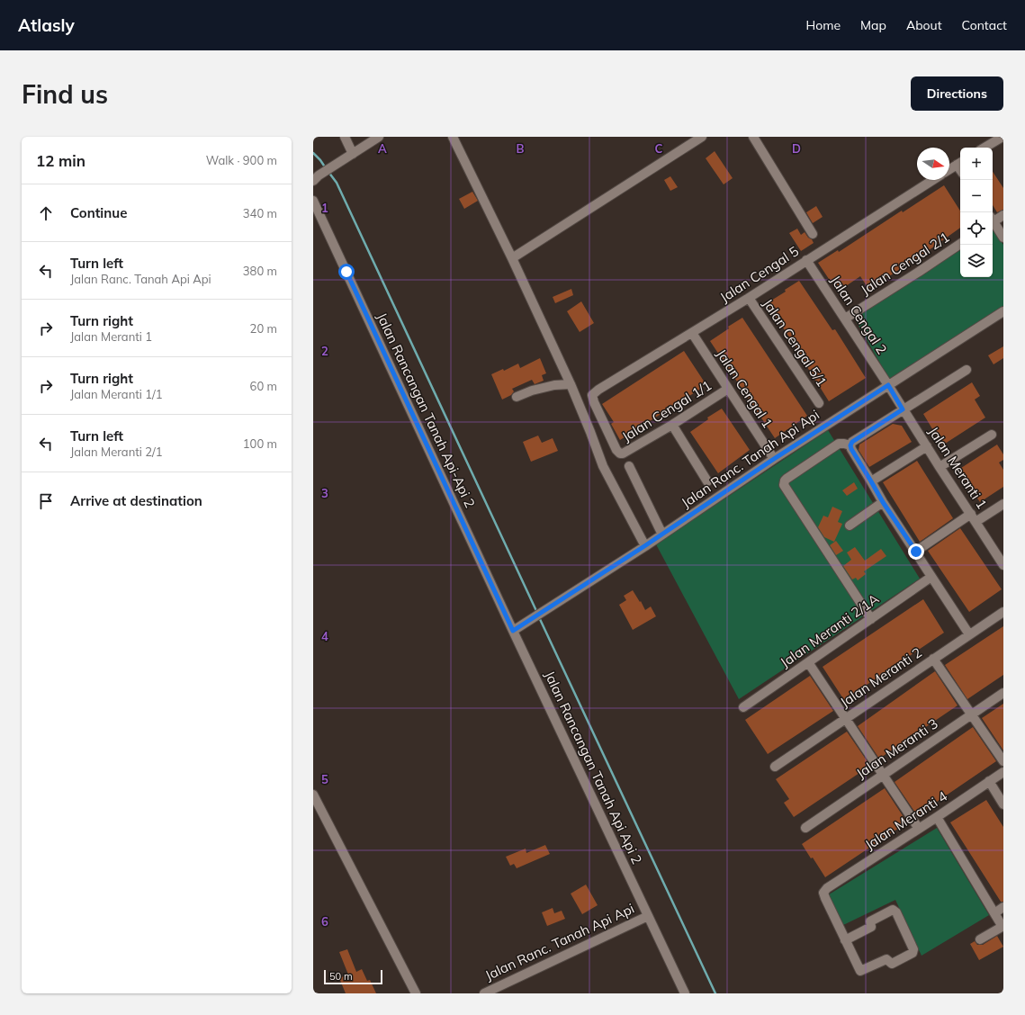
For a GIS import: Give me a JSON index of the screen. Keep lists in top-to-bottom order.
{
  "streets": {
    "street": [
      "Jalan Cengal 2/1",
      "Jalan Cengal 5",
      "Jalan Cengal 2",
      "Jalan Cengal 5/1",
      "Jalan Cengal 1",
      "Jalan Rancangan Tanah Api-Api 2",
      "Jalan Cengal 1/1",
      "Jalan Ranc. Tanah Api Api",
      "Jalan Meranti 1",
      "Jalan Meranti 2/1A",
      "Jalan Meranti 2",
      "Jalan Meranti 3",
      "Jalan Rancangan Tanah Api Api 2",
      "Jalan Meranti 4"
    ]
  },
  "crossings": [
    ["Jalan Cengal 2/1", "Jalan Cengal 2"],
    ["Jalan Cengal 5", "Jalan Cengal 2"],
    ["Jalan Cengal 5", "Jalan Cengal 5/1"],
    ["Jalan Cengal 5", "Jalan Cengal 1"],
    ["Jalan Cengal 5", "Jalan Cengal 1/1"],
    ["Jalan Cengal 2", "Jalan Ranc. Tanah Api Api"],
    ["Jalan Cengal 2", "Jalan Meranti 1"],
    ["Jalan Cengal 1", "Jalan Cengal 1/1"],
    ["Jalan Cengal 1", "Jalan Ranc. Tanah Api Api"],
    ["Jalan Rancangan Tanah Api-Api 2", "Jalan Ranc. Tanah Api Api"],
    ["Jalan Rancangan Tanah Api-Api 2", "Jalan Rancangan Tanah Api Api 2"],
    ["Jalan Ranc. Tanah Api Api", "Jalan Meranti 1"],
    ["Jalan Ranc. Tanah Api Api", "Jalan Rancangan Tanah Api Api 2"]
  ],
  "scale_bar": "50 m",
  "north": "right",
  "page": {
    "header": "Atlasly",
    "nav": [
      "Home",
      "Map",
      "About",
      "Contact"
    ],
    "buttons": "Directions",
    "title": "Find us",
    "heading": ["12 min", "Walk · 900 m"],
    "map_buttons": ["+", "−"],
    "list": [
      ["Continue", "340 m"],
      ["Turn left", "Jalan Ranc. Tanah Api Api", "380 m"],
      ["Turn right", "Jalan Meranti 1", "20 m"],
      ["Turn right", "Jalan Meranti 1/1", "60 m"],
      ["Turn left", "Jalan Meranti 2/1", "100 m"],
      "Arrive at destination"
    ],
    "scale": "50 m"
  },
  "grid": {
    "columns": [
      "A",
      "B",
      "C",
      "D"
    ],
    "rows": [
      "1",
      "2",
      "3",
      "4",
      "5",
      "6"
    ]
  }
}
